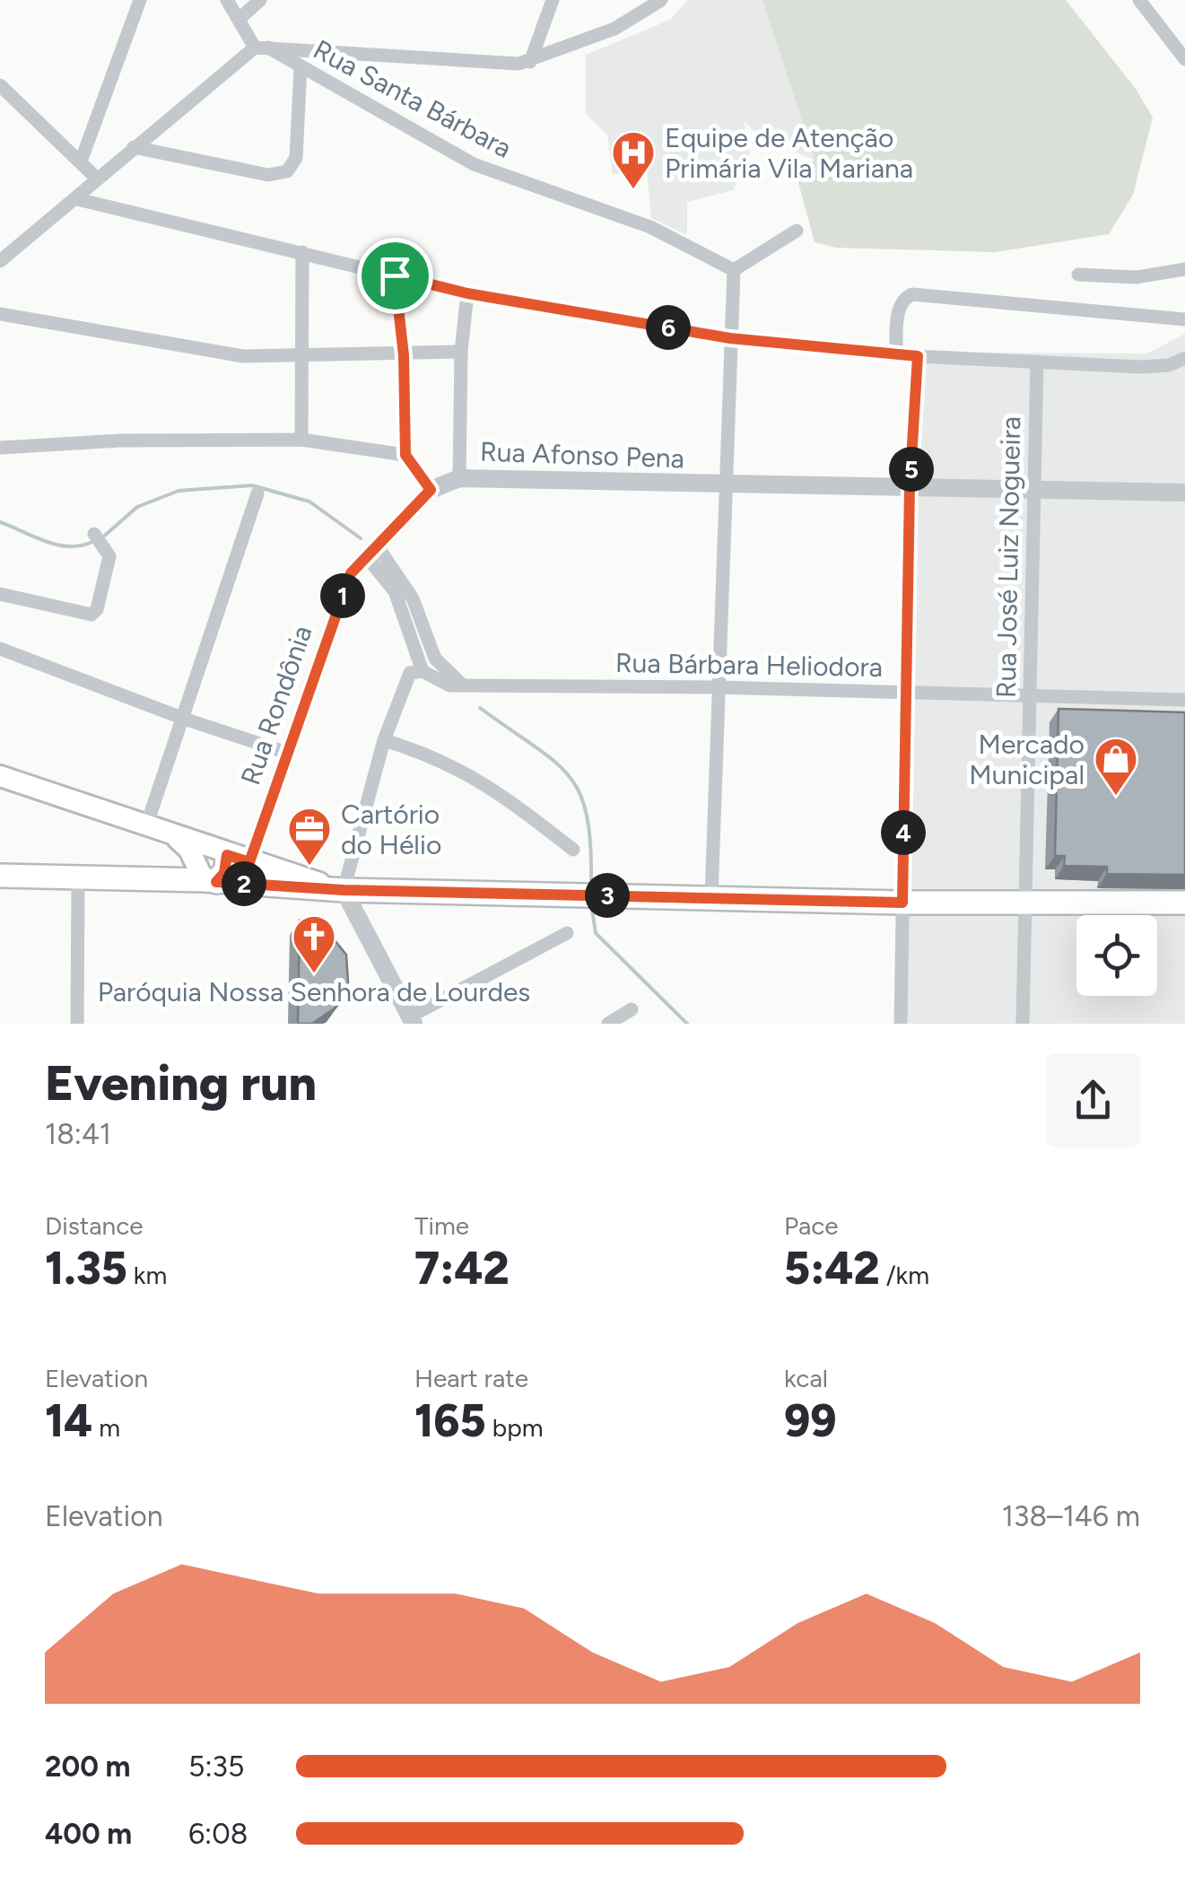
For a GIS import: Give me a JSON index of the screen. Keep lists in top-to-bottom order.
{
  "streets": {
    "street": [
      "Rua Santa Bárbara",
      "Rua Afonso Pena",
      "Rua José Luiz Nogueira",
      "Rua Bárbara Heliodora",
      "Rua Rondônia"
    ]
  },
  "crossings": [
    ["Rua Afonso Pena", "Rua José Luiz Nogueira"],
    ["Rua Afonso Pena", "Rua Rondônia"],
    ["Rua José Luiz Nogueira", "Rua Bárbara Heliodora"]
  ],
  "places": {
    "hospital": ["Equipe de Atenção Primária Vila Mariana"],
    "shop": ["Mercado Municipal"],
    "office": ["Cartório do Hélio"],
    "church": ["Paróquia Nossa Senhora de Lourdes"]
  },
  "page": {
    "pins": [
      "6",
      "5",
      "1",
      "4",
      "2",
      "3"
    ],
    "heading": ["Evening run", "18:41"],
    "stats": [
      ["Distance", "1.35 km"],
      ["Time", "7:42"],
      ["Pace", "5:42 /km"],
      ["Elevation", "14 m"],
      ["Heart rate", "165 bpm"],
      ["kcal", "99"]
    ],
    "chart": ["Elevation", "138–146 m"],
    "list": [
      {
        "name": "200 m",
        "note": "5:35"
      },
      {
        "name": "400 m",
        "note": "6:08"
      }
    ]
  }
}
